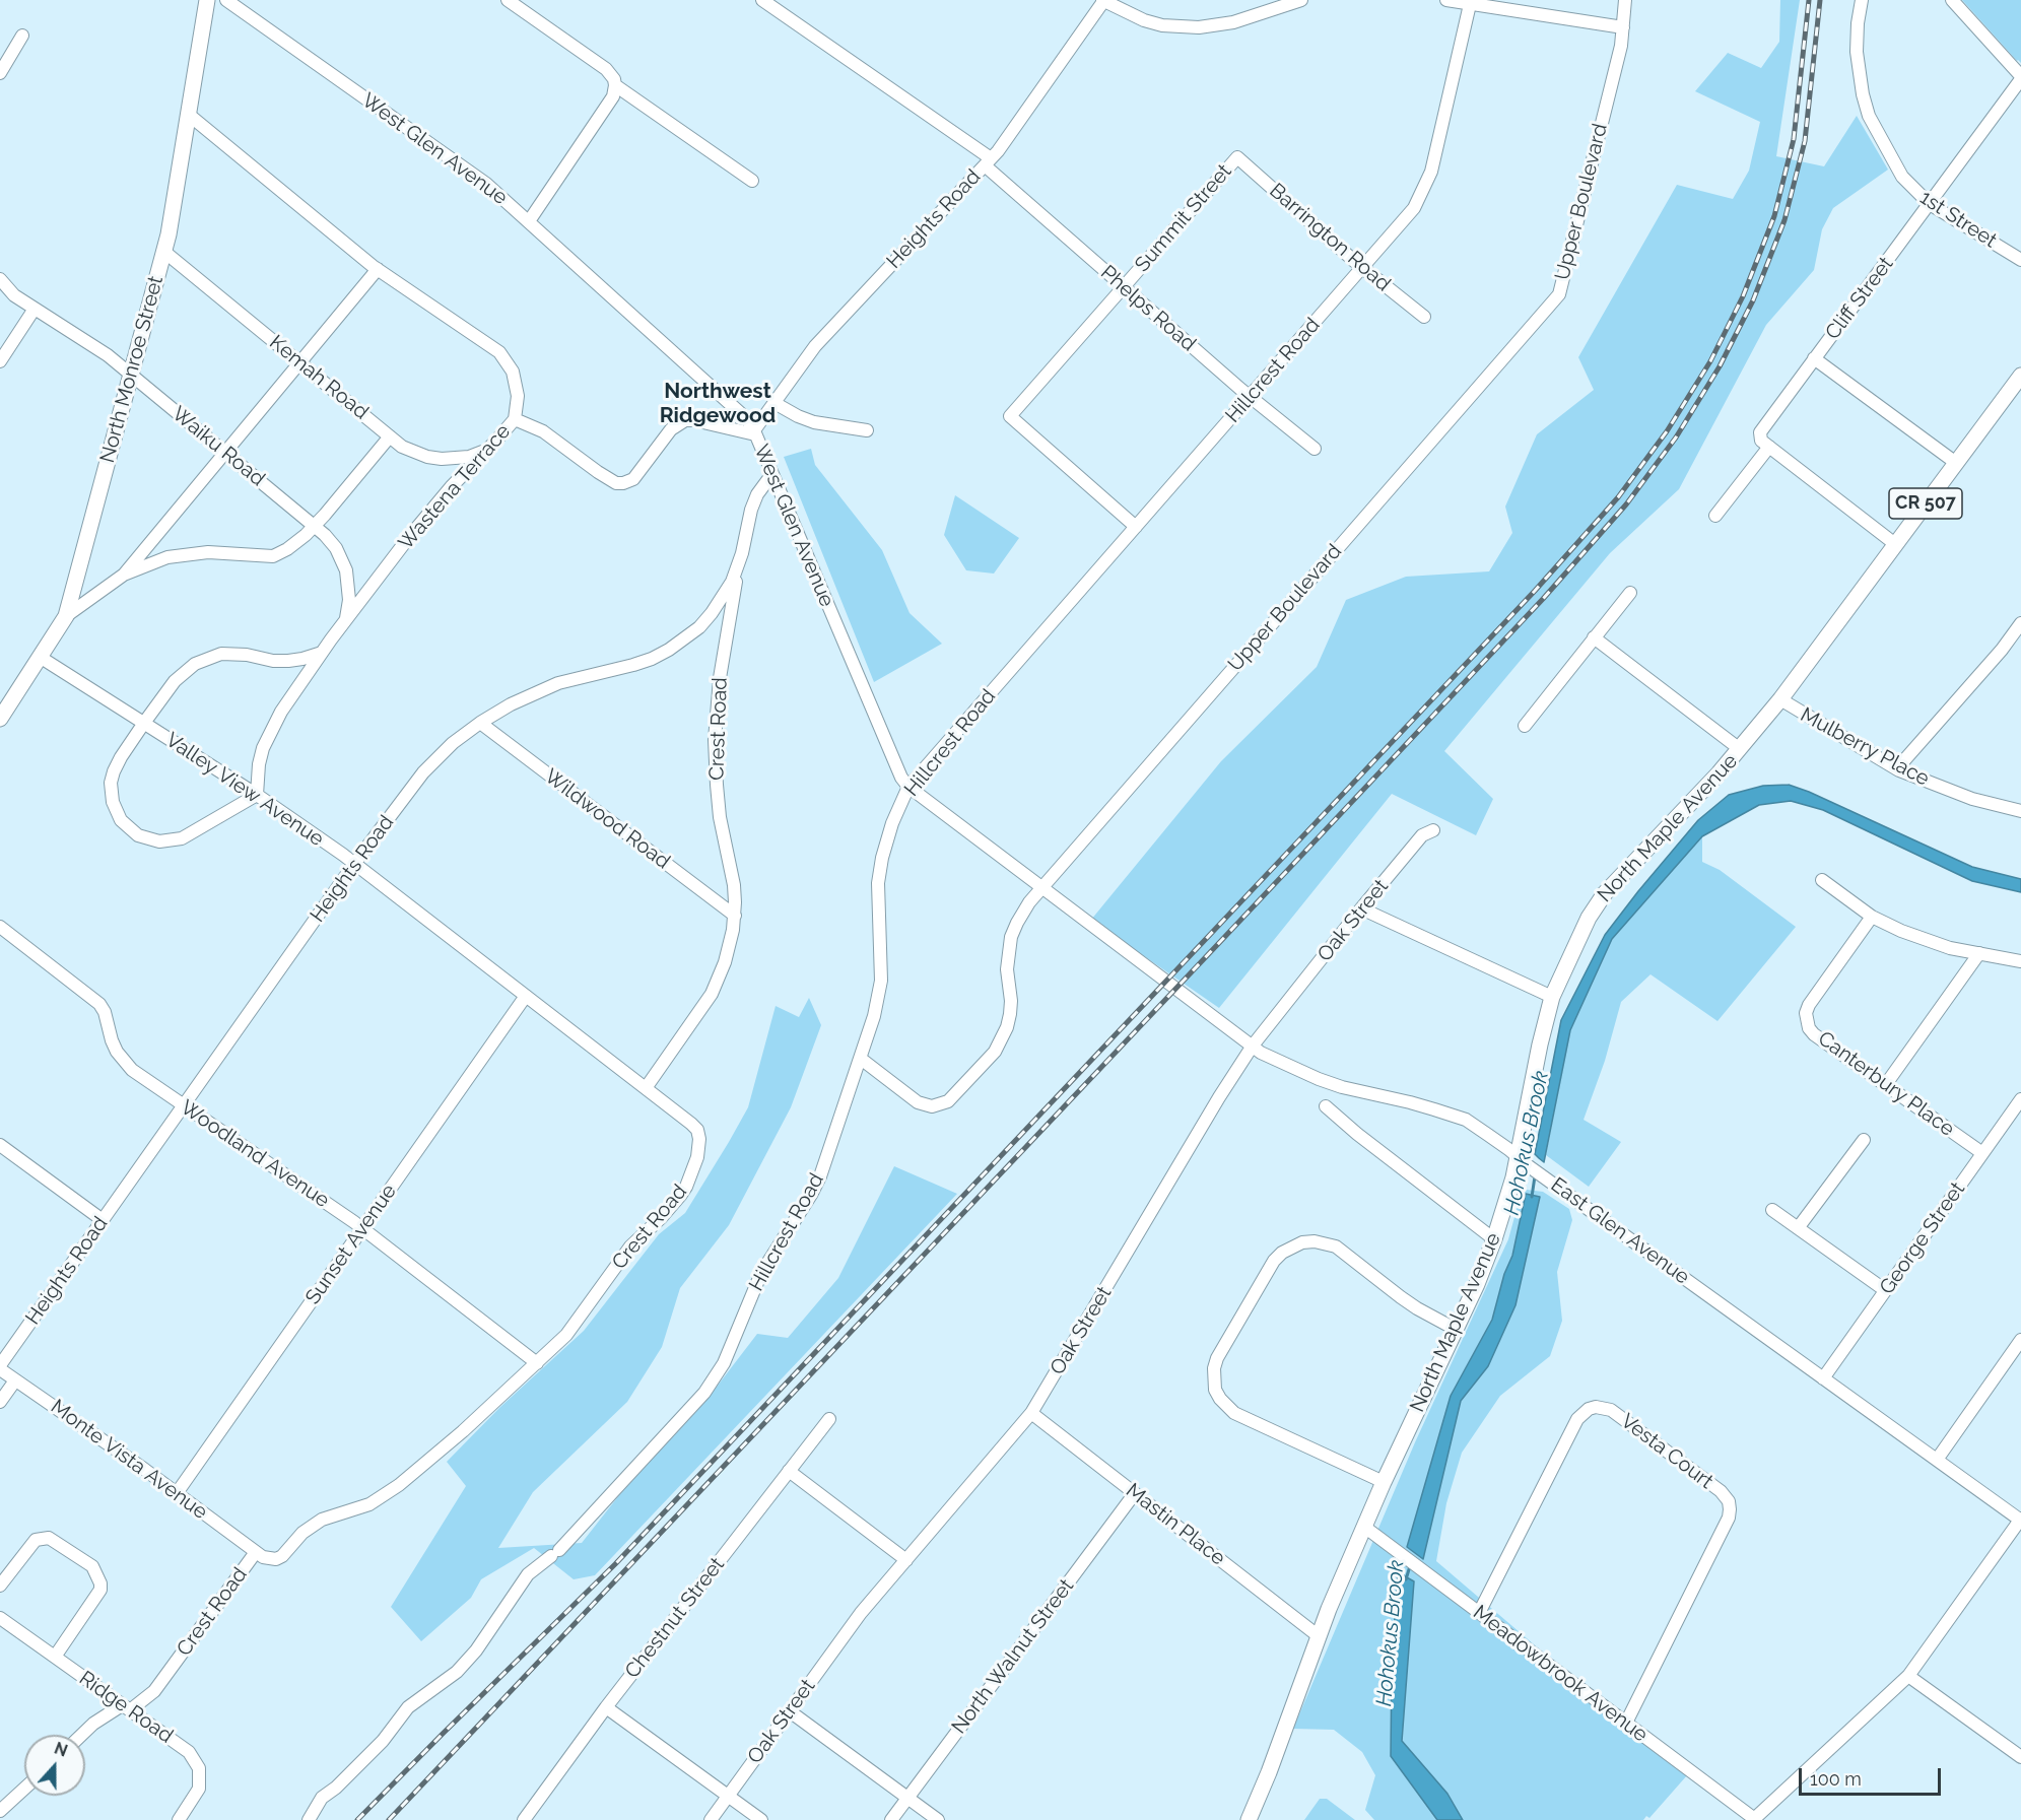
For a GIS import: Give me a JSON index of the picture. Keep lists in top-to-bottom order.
{
  "streets": {
    "main road": ["North Monroe Street", "CR 507", "North Maple Avenue"],
    "street": [
      "West Glen Avenue",
      "Upper Boulevard",
      "Summit Street",
      "Heights Road",
      "1st Street",
      "Barrington Road",
      "Cliff Street",
      "Phelps Road",
      "Hillcrest Road",
      "Kemah Road",
      "Waiku Road",
      "Wastena Terrace",
      "Crest Road",
      "Mulberry Place",
      "Valley View Avenue",
      "Wildwood Road",
      "Oak Street",
      "Canterbury Place",
      "Woodland Avenue",
      "East Glen Avenue",
      "George Street",
      "Sunset Avenue",
      "Vesta Court",
      "Monte Vista Avenue",
      "Mastin Place",
      "Chestnut Street",
      "North Walnut Street",
      "Meadowbrook Avenue",
      "Ridge Road"
    ]
  },
  "crossings": [
    ["West Glen Avenue", "Upper Boulevard"],
    ["West Glen Avenue", "Heights Road"],
    ["West Glen Avenue", "Hillcrest Road"],
    ["West Glen Avenue", "East Glen Avenue"],
    ["Upper Boulevard", "Hillcrest Road"],
    ["Summit Street", "Barrington Road"],
    ["Summit Street", "Phelps Road"],
    ["Summit Street", "Hillcrest Road"],
    ["Heights Road", "Phelps Road"],
    ["Heights Road", "Crest Road"],
    ["Heights Road", "Valley View Avenue"],
    ["Heights Road", "Wildwood Road"],
    ["Heights Road", "Woodland Avenue"],
    ["Heights Road", "Monte Vista Avenue"],
    ["1st Street", "Cliff Street"],
    ["Barrington Road", "Hillcrest Road"],
    ["Phelps Road", "Hillcrest Road"],
    ["North Monroe Street", "Kemah Road"],
    ["North Monroe Street", "Waiku Road"],
    ["North Monroe Street", "Wastena Terrace"],
    ["North Monroe Street", "Valley View Avenue"],
    ["Kemah Road", "Wastena Terrace"],
    ["Waiku Road", "Wastena Terrace"],
    ["Wastena Terrace", "Valley View Avenue"],
    ["Crest Road", "Valley View Avenue"],
    ["Crest Road", "Wildwood Road"],
    ["Crest Road", "Woodland Avenue"],
    ["Crest Road", "Monte Vista Avenue"],
    ["Crest Road", "Ridge Road"],
    ["Mulberry Place", "North Maple Avenue"],
    ["Valley View Avenue", "Sunset Avenue"],
    ["North Maple Avenue", "East Glen Avenue"],
    ["North Maple Avenue", "Mastin Place"],
    ["North Maple Avenue", "Meadowbrook Avenue"],
    ["Oak Street", "East Glen Avenue"],
    ["Oak Street", "Mastin Place"],
    ["Canterbury Place", "George Street"],
    ["Woodland Avenue", "Sunset Avenue"],
    ["East Glen Avenue", "George Street"],
    ["Sunset Avenue", "Monte Vista Avenue"],
    ["Vesta Court", "Meadowbrook Avenue"],
    ["Mastin Place", "North Walnut Street"]
  ],
  "districts": ["Northwest Ridgewood"],
  "water": ["Hohokus Brook"],
  "scale_bar": "100 m",
  "north": "top"
}
